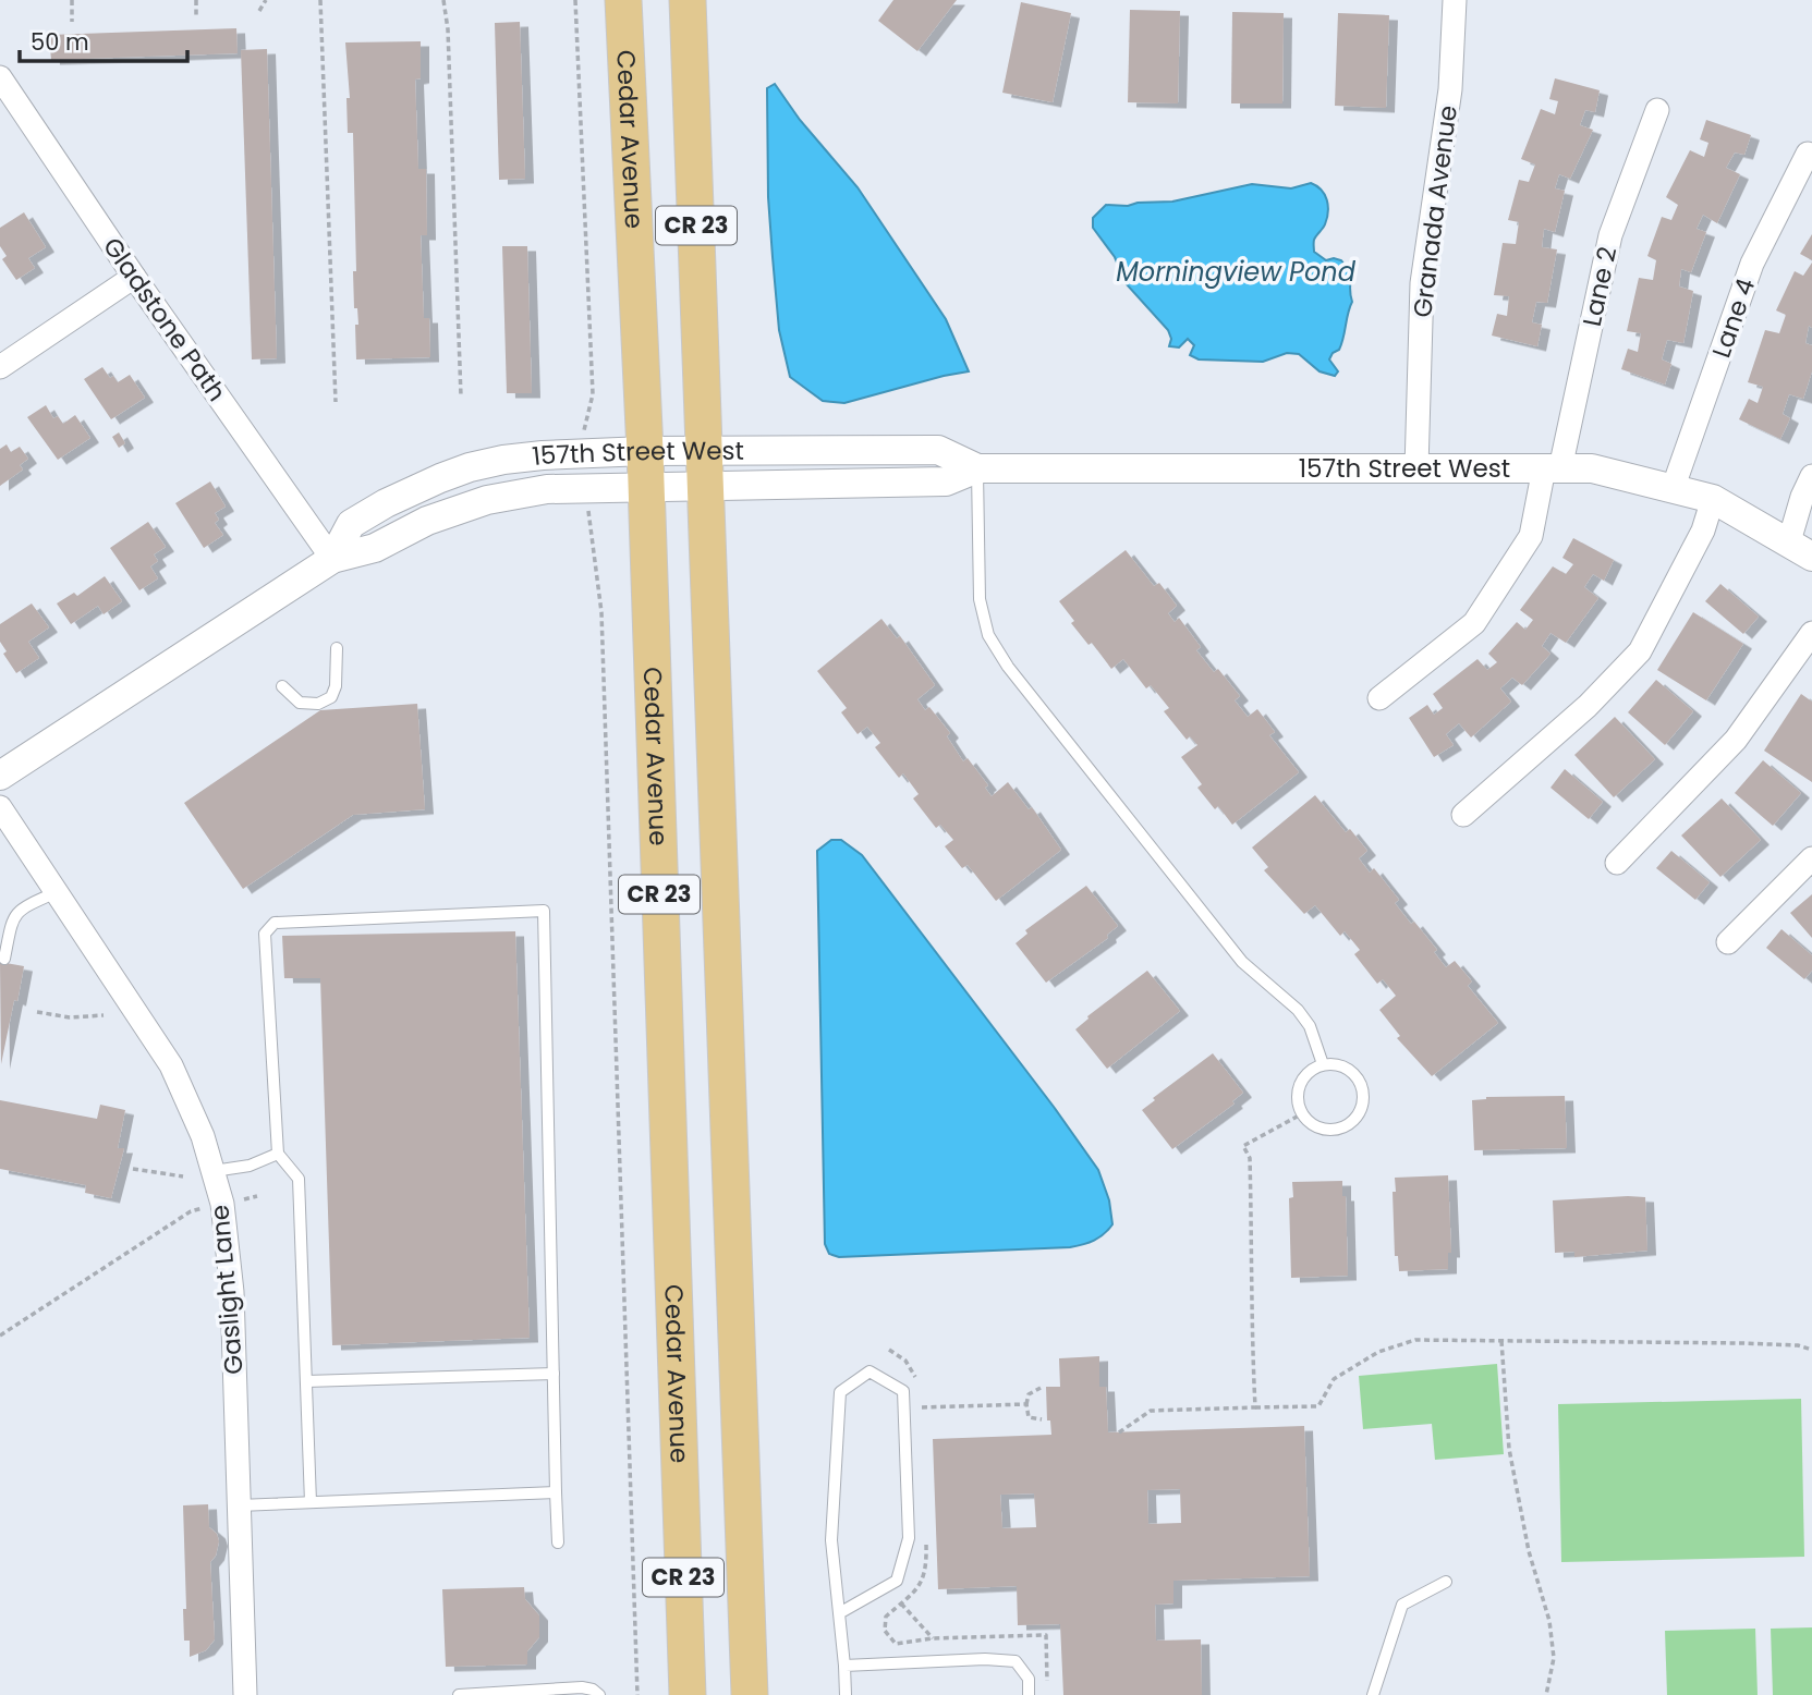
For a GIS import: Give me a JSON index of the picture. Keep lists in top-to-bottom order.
{
  "streets": {
    "main road": ["Cedar Avenue", "CR 23"],
    "street": [
      "Granada Avenue",
      "Lane 2",
      "Lane 4",
      "Gladstone Path",
      "157th Street West",
      "Gaslight Lane"
    ]
  },
  "crossings": [
    ["Cedar Avenue", "157th Street West"],
    ["Granada Avenue", "157th Street West"],
    ["CR 23", "157th Street West"],
    ["Lane 2", "157th Street West"],
    ["Lane 4", "157th Street West"],
    ["Gladstone Path", "157th Street West"]
  ],
  "water": ["Morningview Pond"],
  "scale_bar": "50 m"
}
